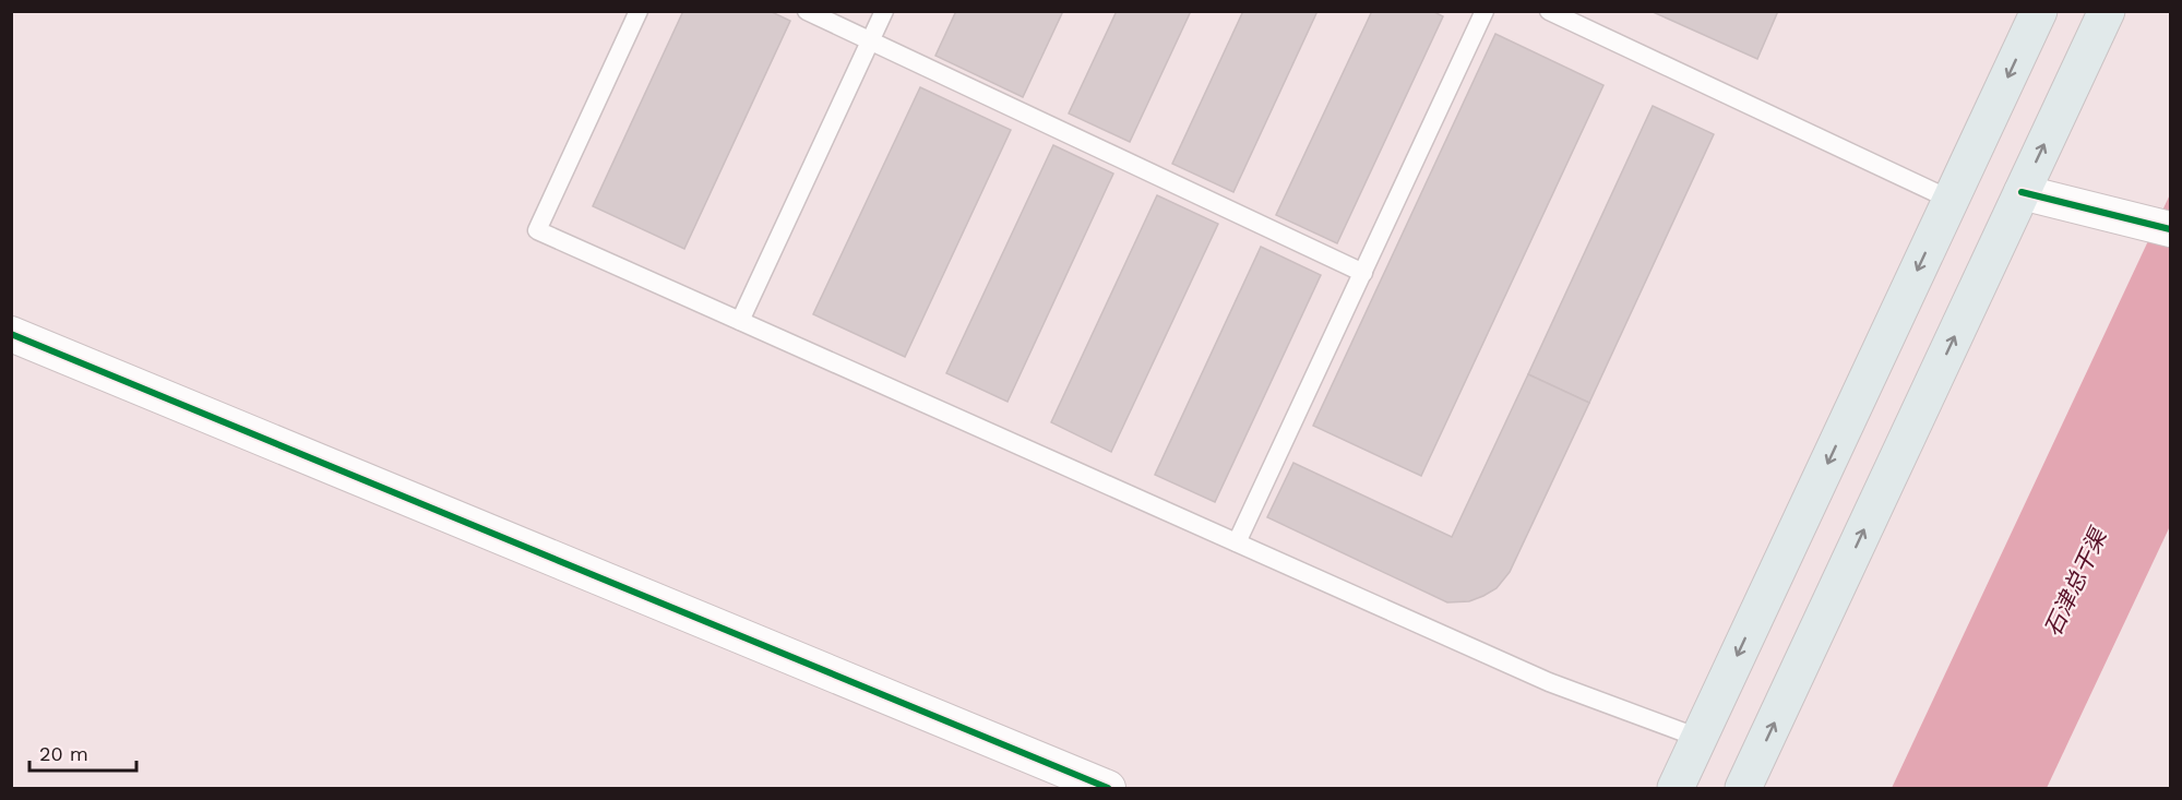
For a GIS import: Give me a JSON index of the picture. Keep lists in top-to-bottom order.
{
  "water": ["石津总干渠"],
  "scale_bar": "20 m"
}
